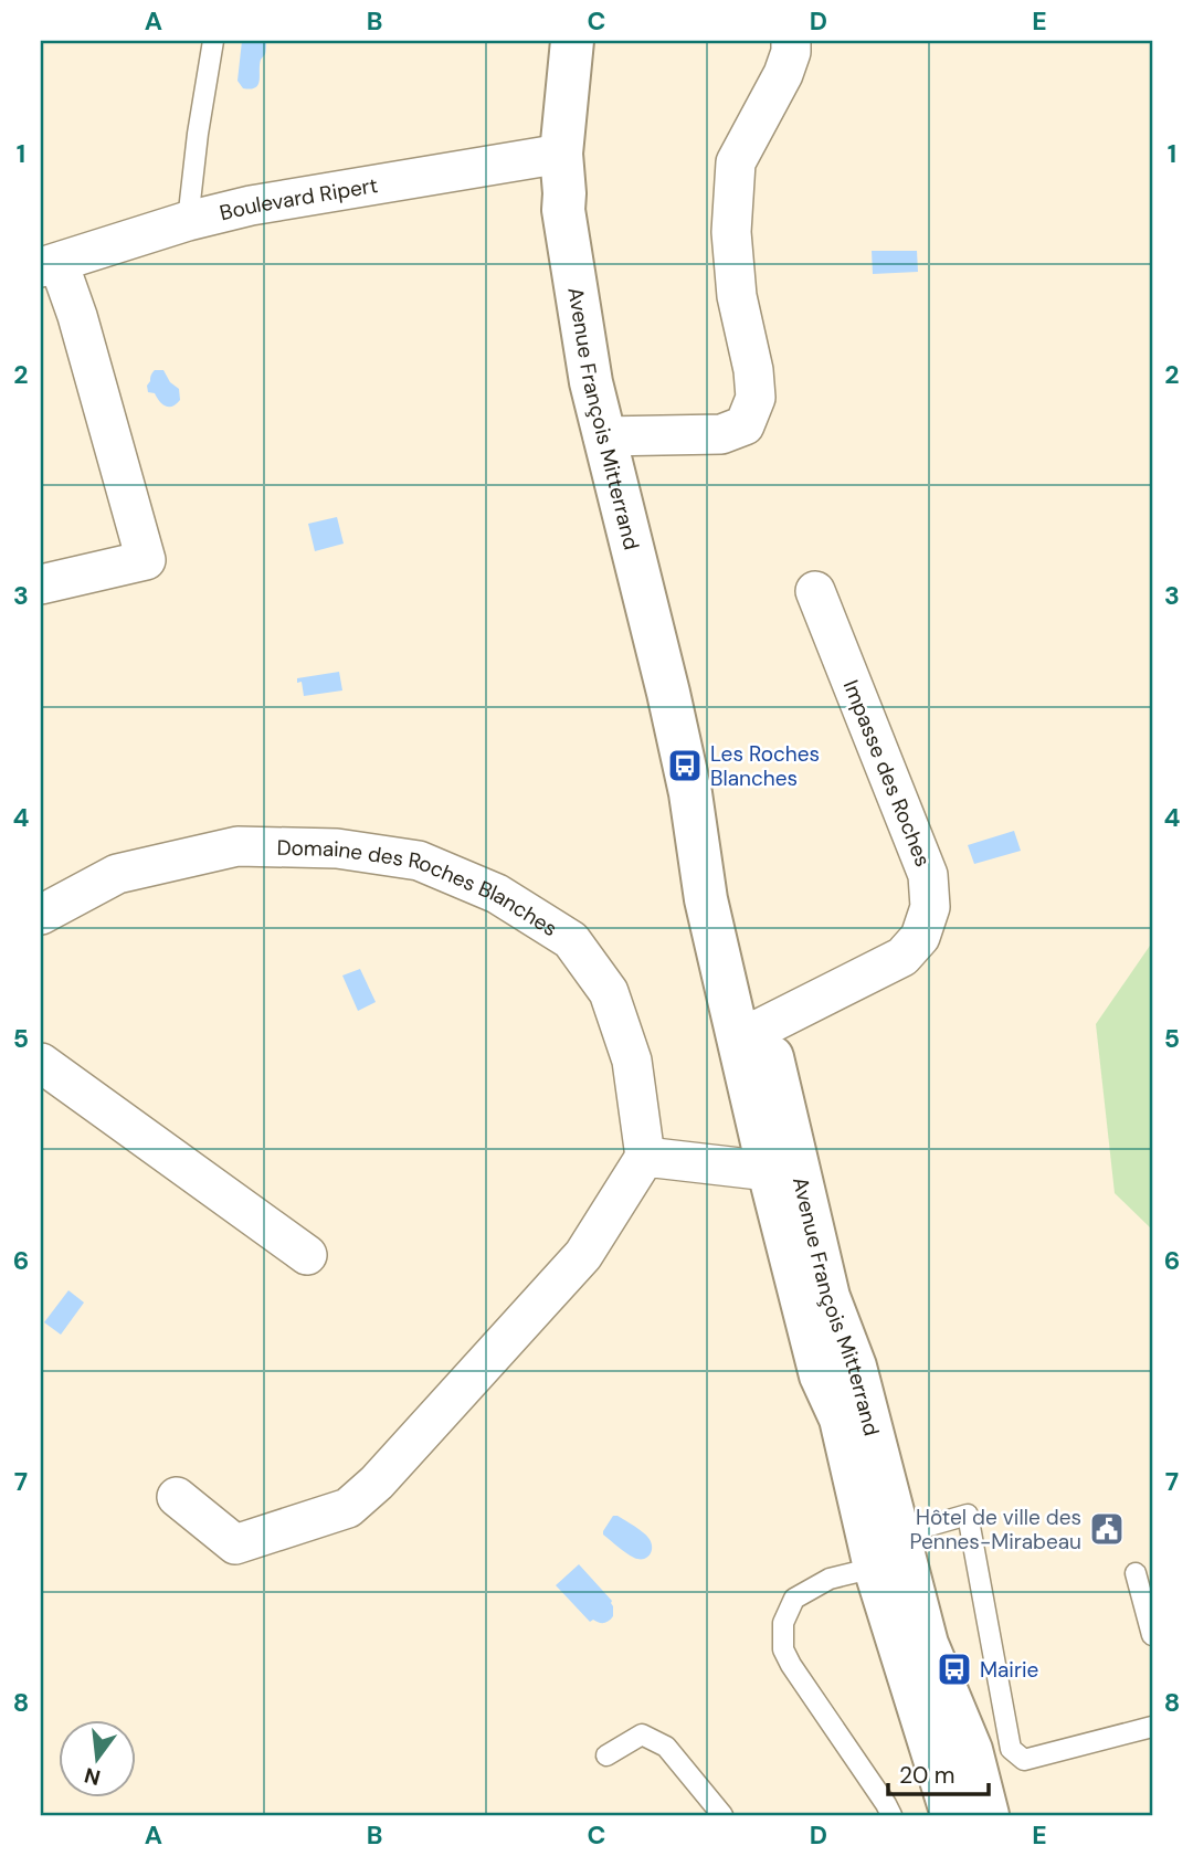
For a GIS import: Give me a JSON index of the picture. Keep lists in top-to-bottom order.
{
  "streets": {
    "main road": ["Avenue François Mitterrand"],
    "street": ["Boulevard Ripert", "Impasse des Roches", "Domaine des Roches Blanches"]
  },
  "crossings": [
    ["Boulevard Ripert", "Avenue François Mitterrand"],
    ["Avenue François Mitterrand", "Impasse des Roches"]
  ],
  "places": {
    "bus stop": ["Les Roches Blanches", "Mairie"],
    "public building": ["Hôtel de ville des Pennes-Mirabeau"]
  },
  "scale_bar": "20 m",
  "north": "bottom",
  "grid": {
    "columns": [
      "A",
      "B",
      "C",
      "D",
      "E"
    ],
    "rows": [
      "1",
      "2",
      "3",
      "4",
      "5",
      "6",
      "7",
      "8"
    ]
  }
}
